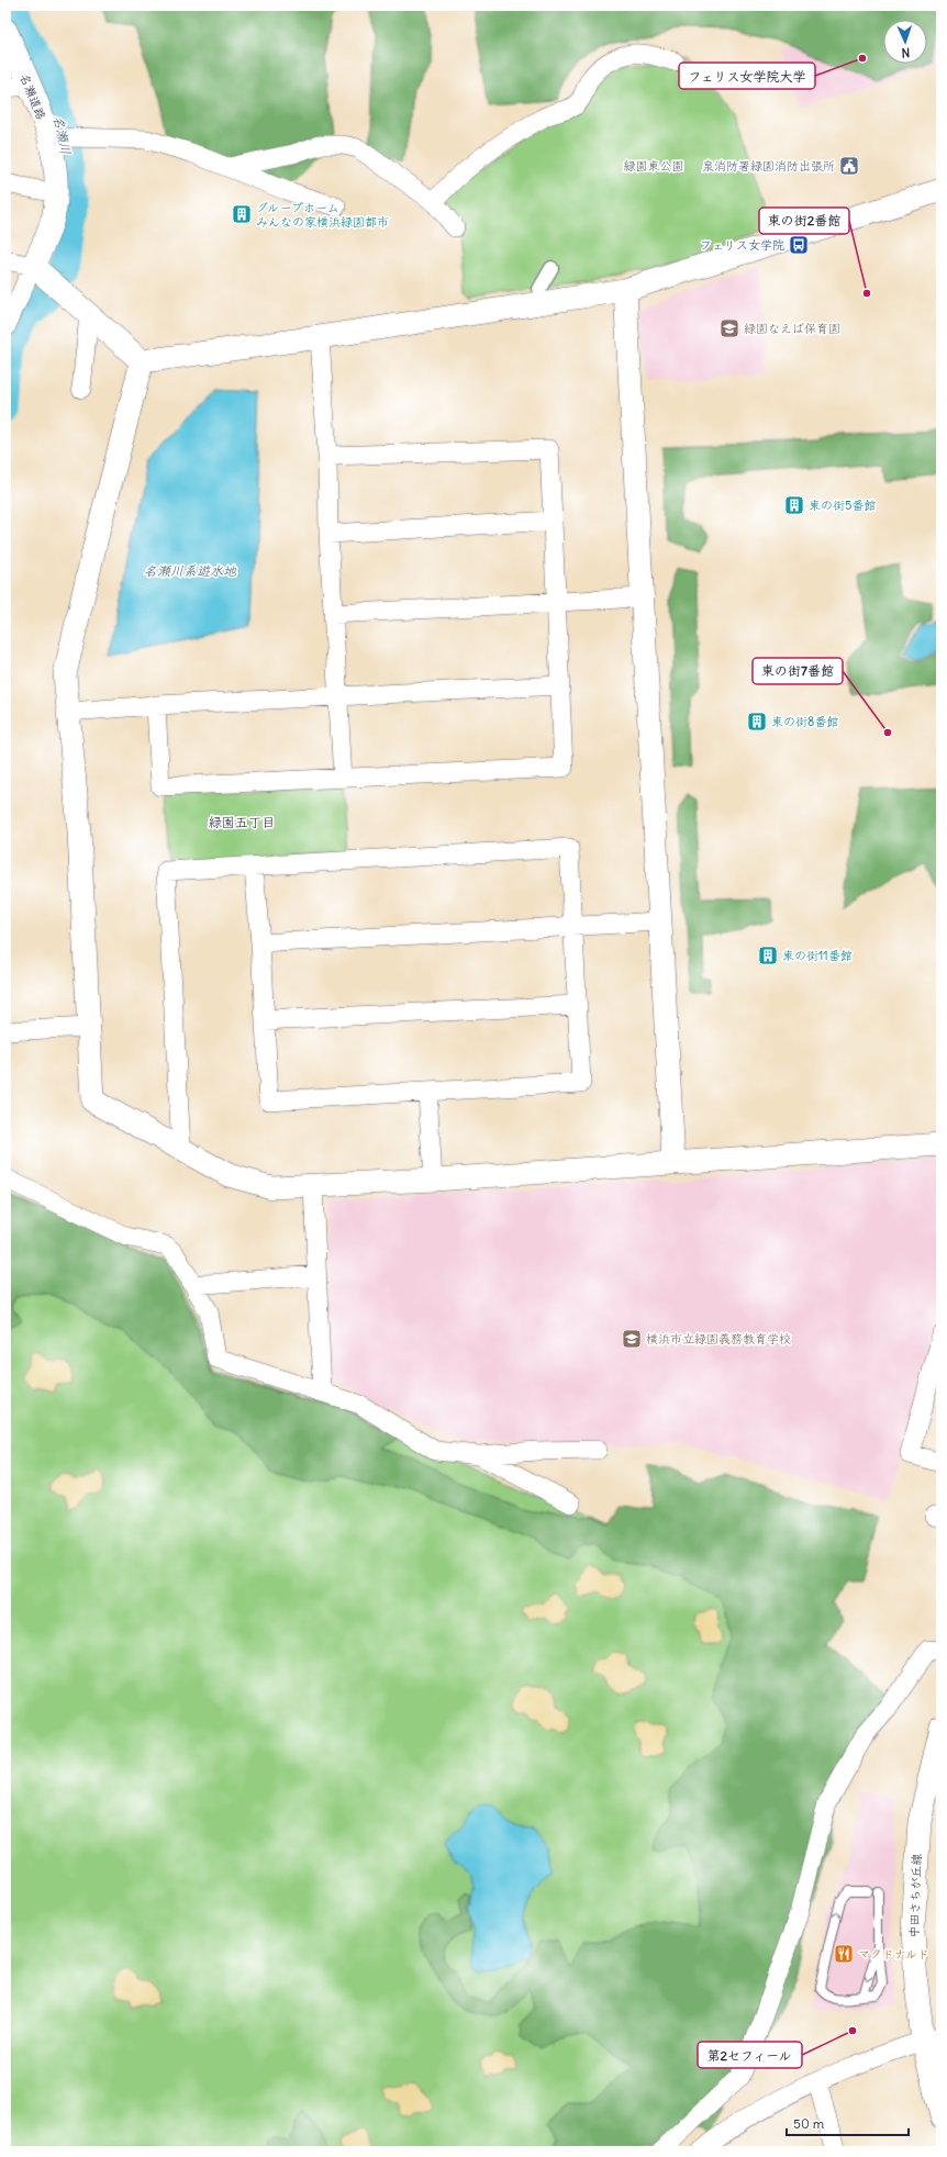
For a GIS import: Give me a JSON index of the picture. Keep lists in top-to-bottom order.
{
  "streets": {
    "street": ["名瀬道路", "中田さちが丘線"]
  },
  "districts": ["緑園五丁目"],
  "water": ["名瀬川", "名瀬川系遊水地"],
  "parks": ["緑園東公園"],
  "places": {
    "other": [
      "フェリス女学院大学",
      "東の街2番館",
      "東の街7番館",
      "第2セフィール"
    ],
    "public building": ["泉消防署緑園消防出張所"],
    "building": [
      "グループホーム みんなの家横浜緑園都市",
      "東の街5番館",
      "東の街8番館",
      "東の街11番館"
    ],
    "bus stop": ["フェリス女学院"],
    "school or university": ["緑園なえば保育園", "横浜市立緑園義務教育学校"],
    "restaurant": ["マクドナルド"]
  },
  "scale_bar": "50 m",
  "north": "bottom"
}
